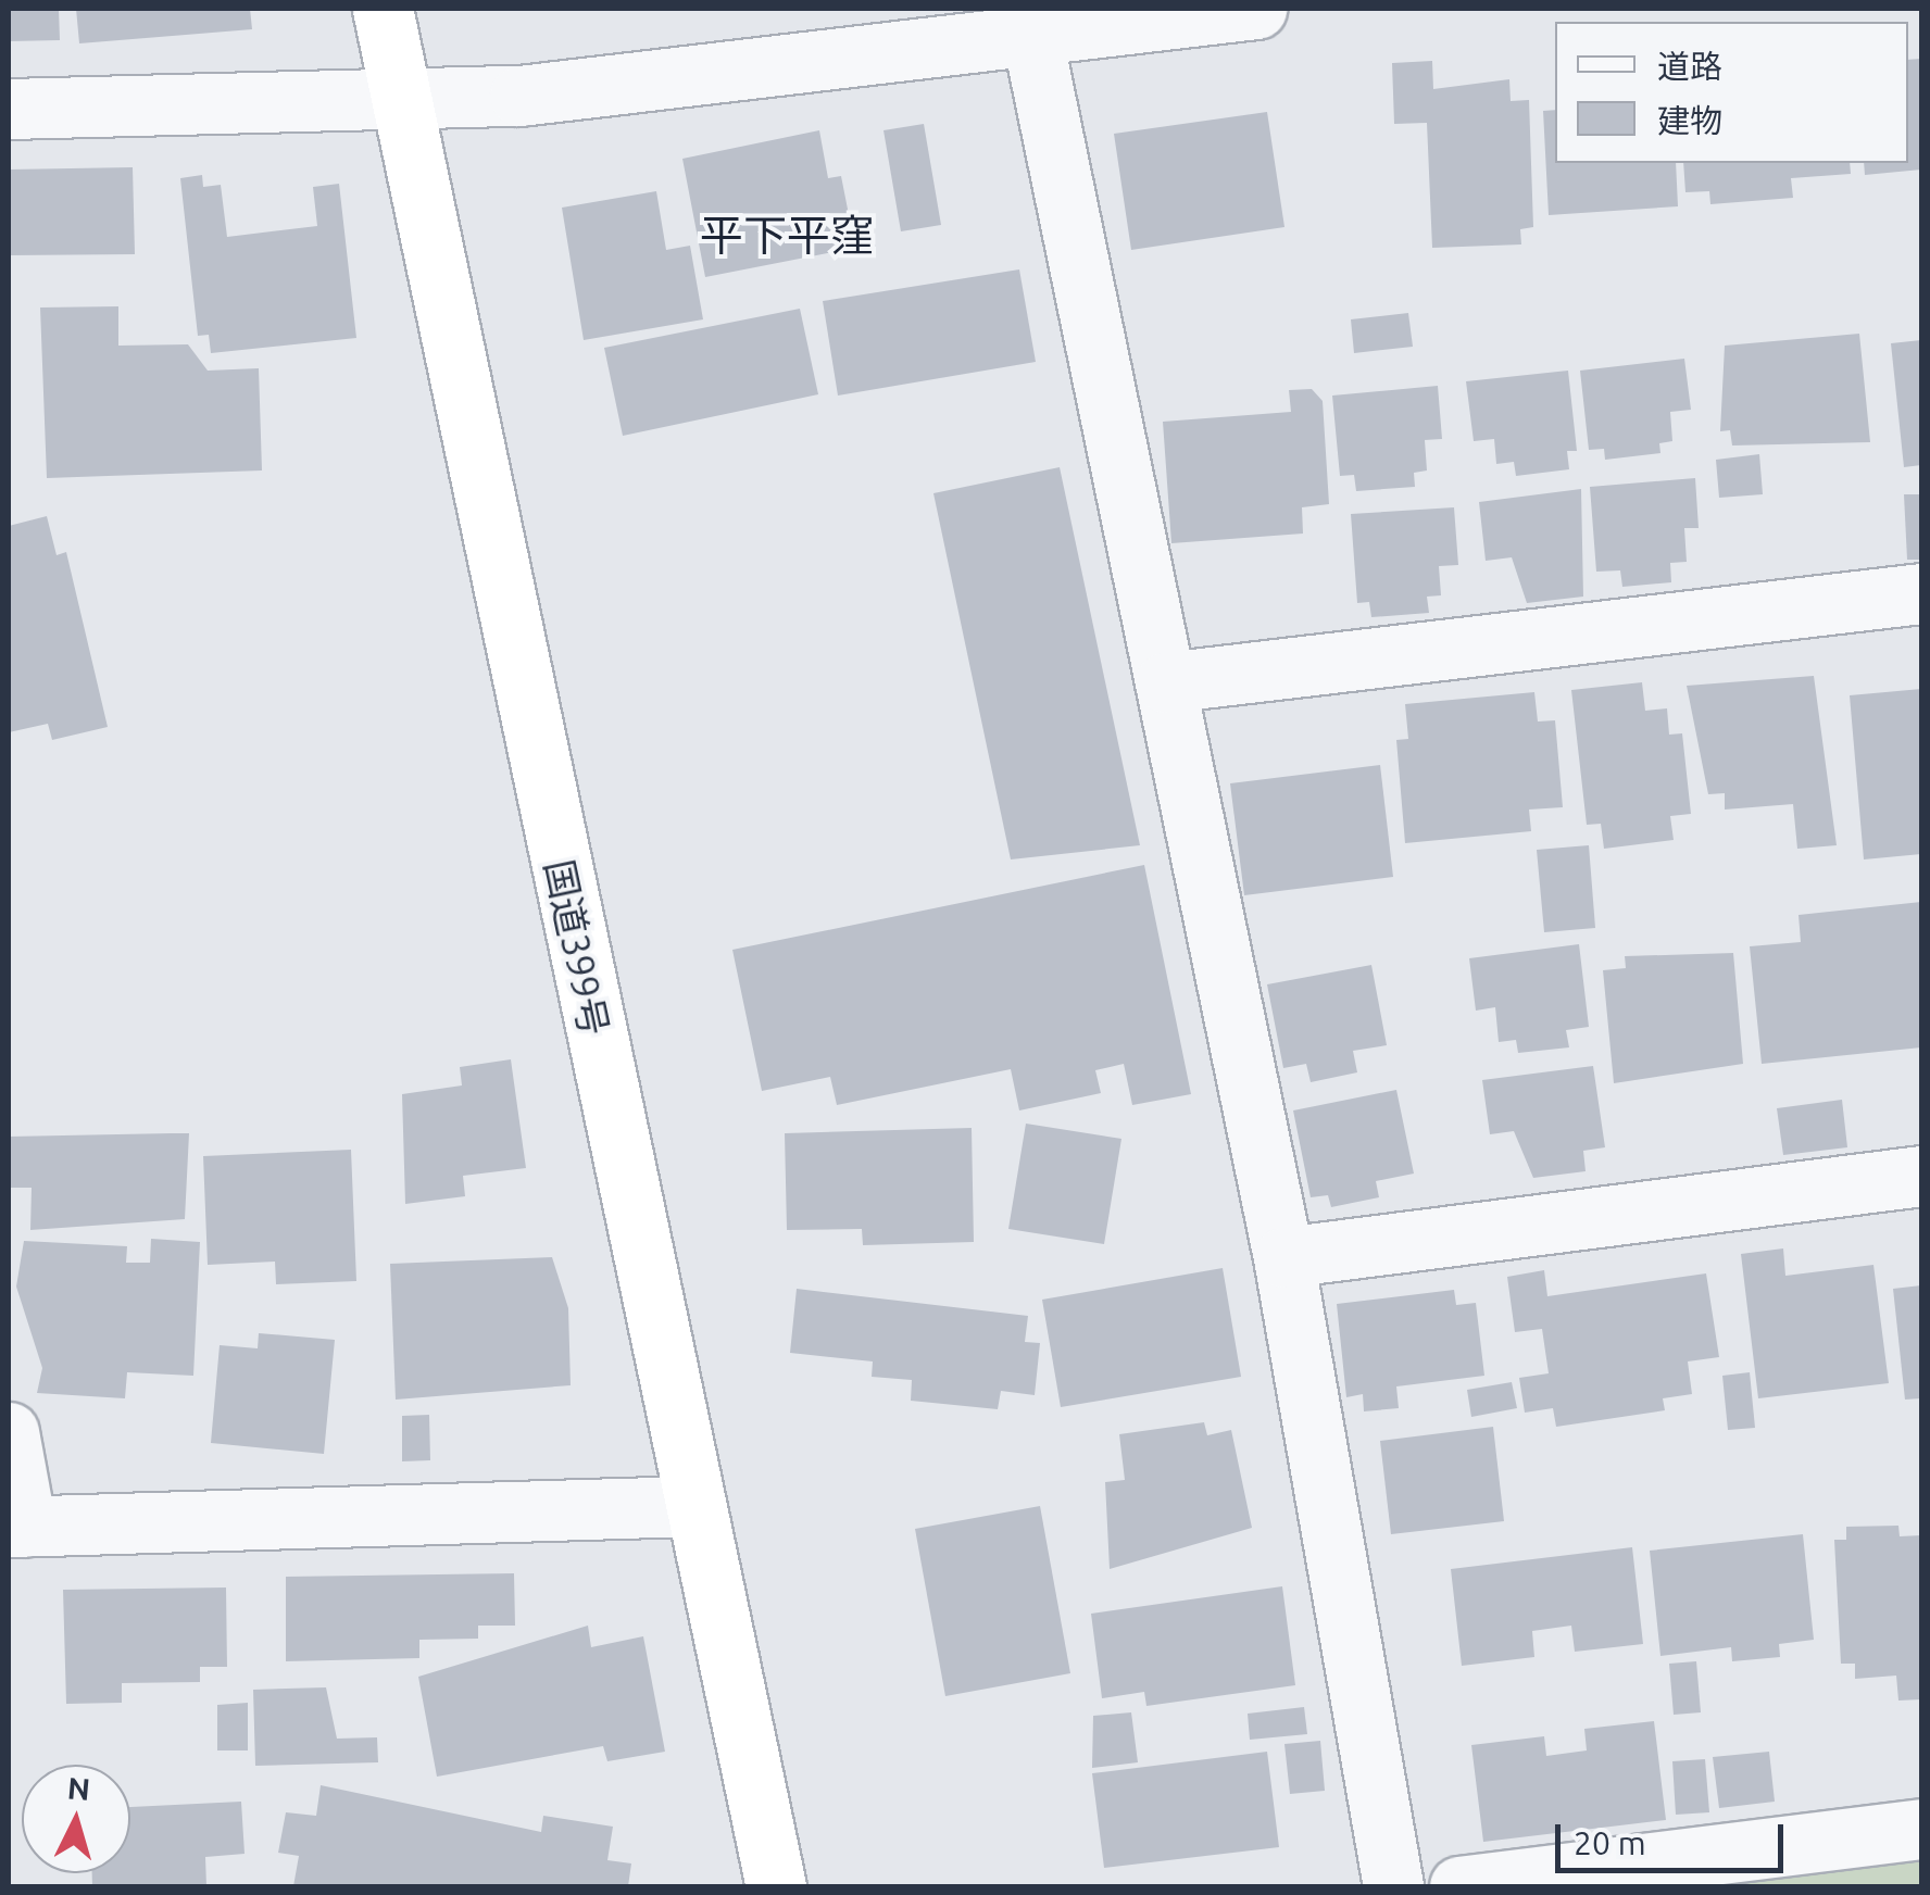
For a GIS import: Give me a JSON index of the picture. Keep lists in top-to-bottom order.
{
  "streets": {
    "highway": ["国道399号"]
  },
  "districts": ["平下平窪"],
  "legend": ["道路", "建物"],
  "scale_bar": "20 m",
  "north": "top"
}
